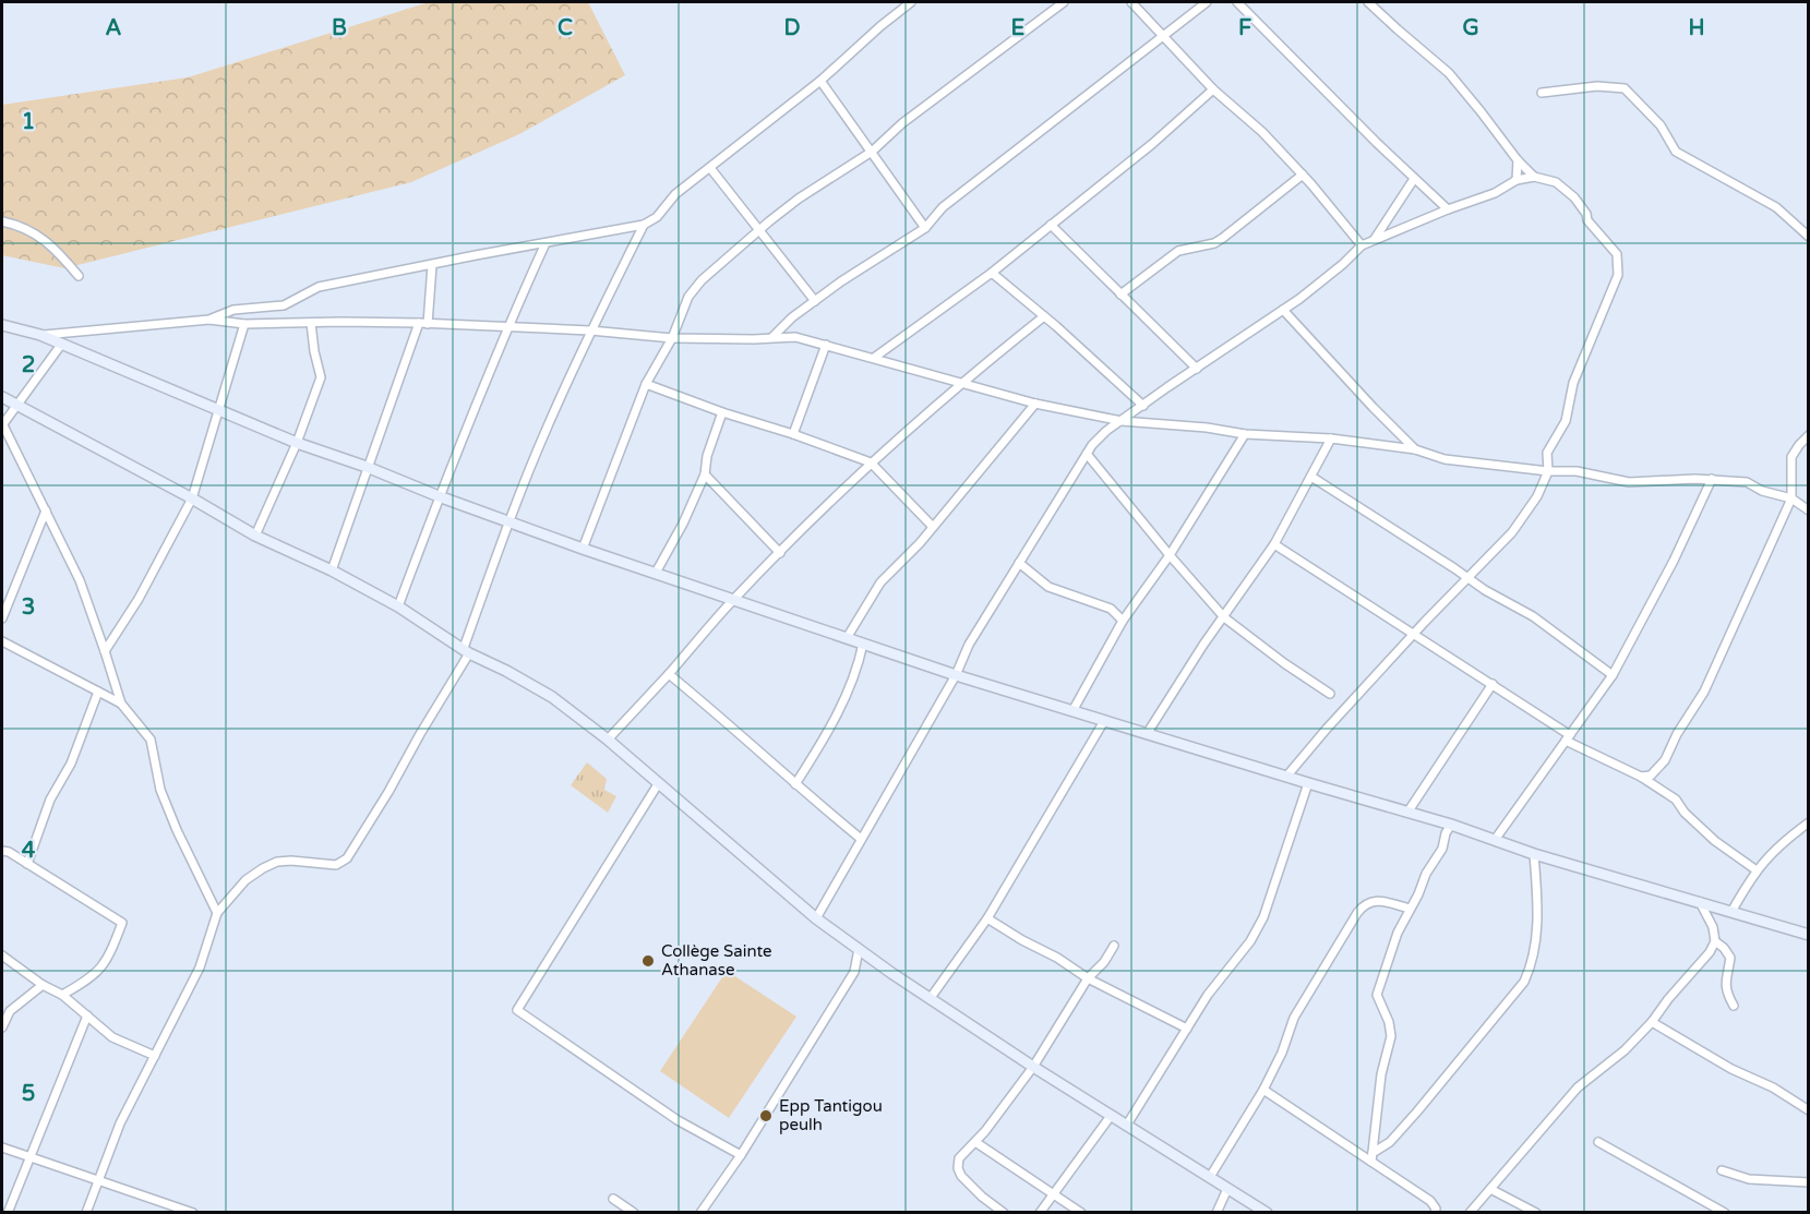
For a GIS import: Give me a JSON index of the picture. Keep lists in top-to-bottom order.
{
  "places": ["Collège Sainte Athanase", "Epp Tantigou peulh"],
  "grid": {
    "columns": [
      "A",
      "B",
      "C",
      "D",
      "E",
      "F",
      "G",
      "H"
    ],
    "rows": [
      "1",
      "2",
      "3",
      "4",
      "5"
    ]
  }
}
